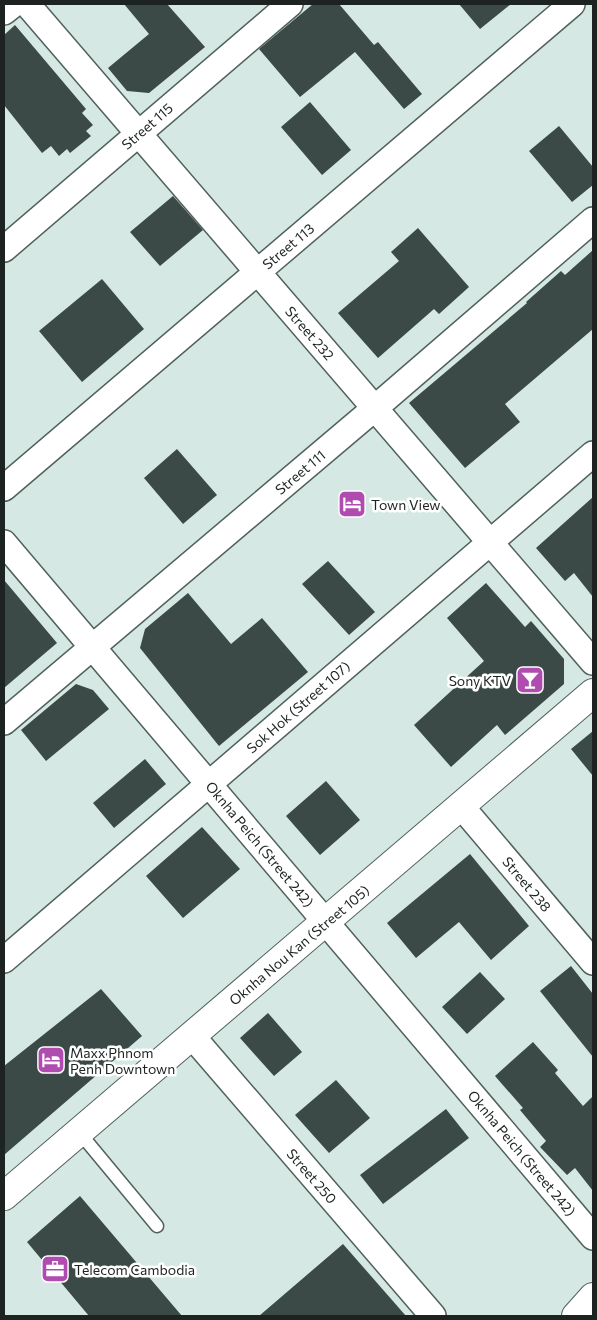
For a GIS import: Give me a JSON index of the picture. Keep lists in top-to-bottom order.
{
  "streets": {
    "main road": ["Oknha Nou Kan (Street 105)"],
    "street": [
      "Street 115",
      "Street 113",
      "Street 232",
      "Street 111",
      "Sok Hok (Street 107)",
      "Oknha Peich (Street 242)",
      "Street 238",
      "Street 250"
    ]
  },
  "crossings": [
    ["Street 115", "Street 232"],
    ["Street 113", "Street 232"],
    ["Street 232", "Street 111"],
    ["Street 232", "Sok Hok (Street 107)"],
    ["Street 111", "Oknha Peich (Street 242)"],
    ["Sok Hok (Street 107)", "Oknha Peich (Street 242)"],
    ["Oknha Peich (Street 242)", "Oknha Nou Kan (Street 105)"],
    ["Street 238", "Oknha Nou Kan (Street 105)"],
    ["Oknha Nou Kan (Street 105)", "Street 250"]
  ],
  "places": {
    "hotel": ["Town View", "Maxx Phnom Penh Downtown"],
    "bar": ["Sony KTV"],
    "office": ["Telecom Cambodia"]
  }
}
